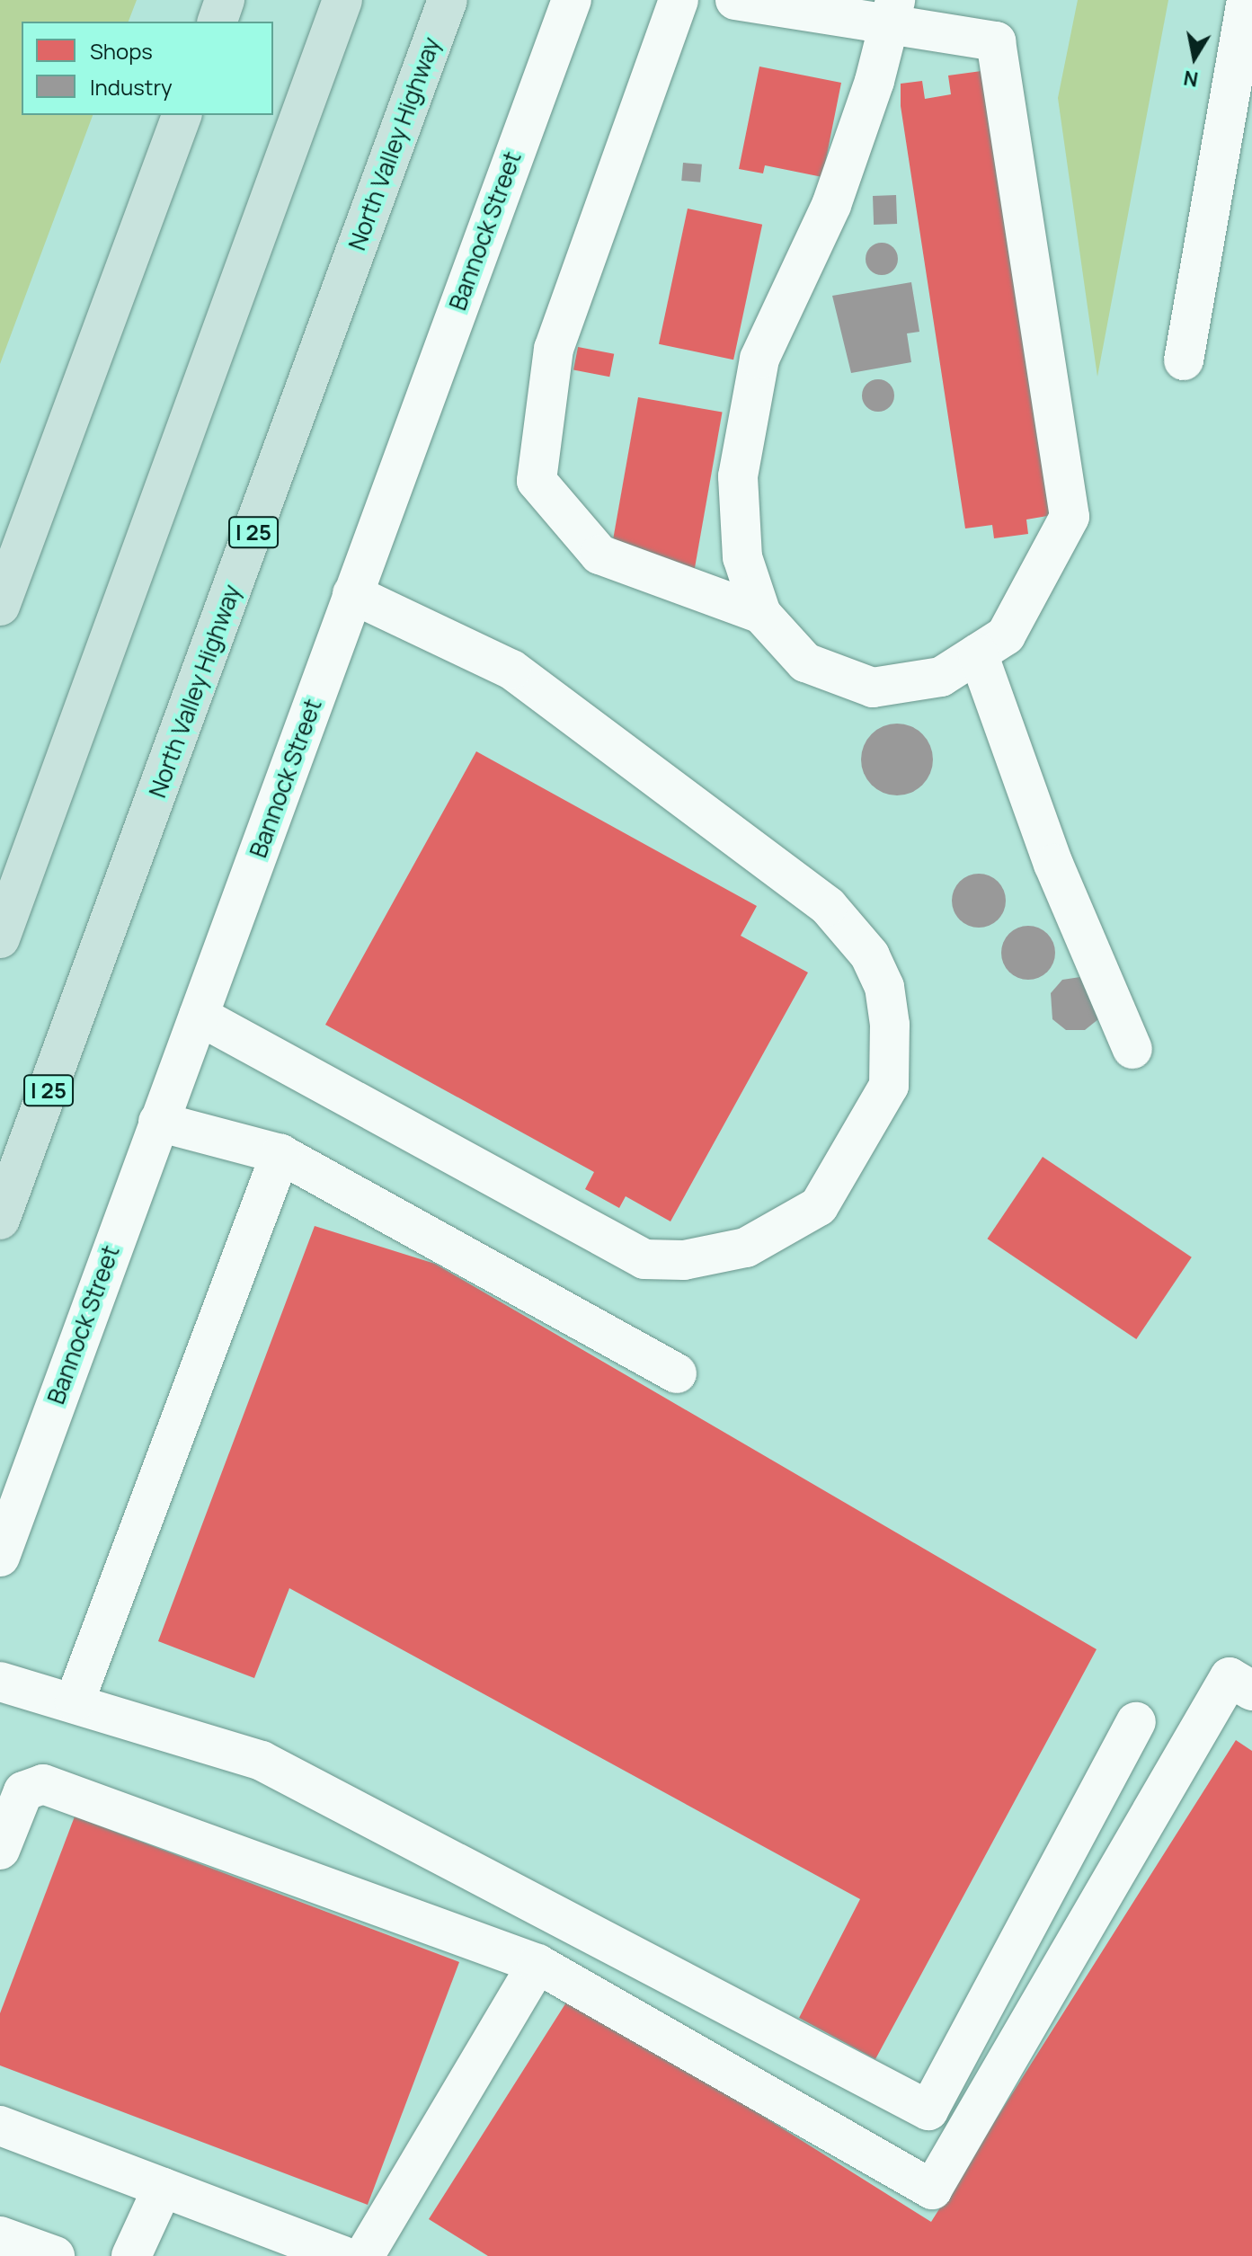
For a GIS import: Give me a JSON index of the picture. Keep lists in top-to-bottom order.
{
  "streets": {
    "highway": ["North Valley Highway", "I 25"],
    "street": ["Bannock Street"]
  },
  "legend": ["Shops", "Industry"],
  "north": "bottom"
}
